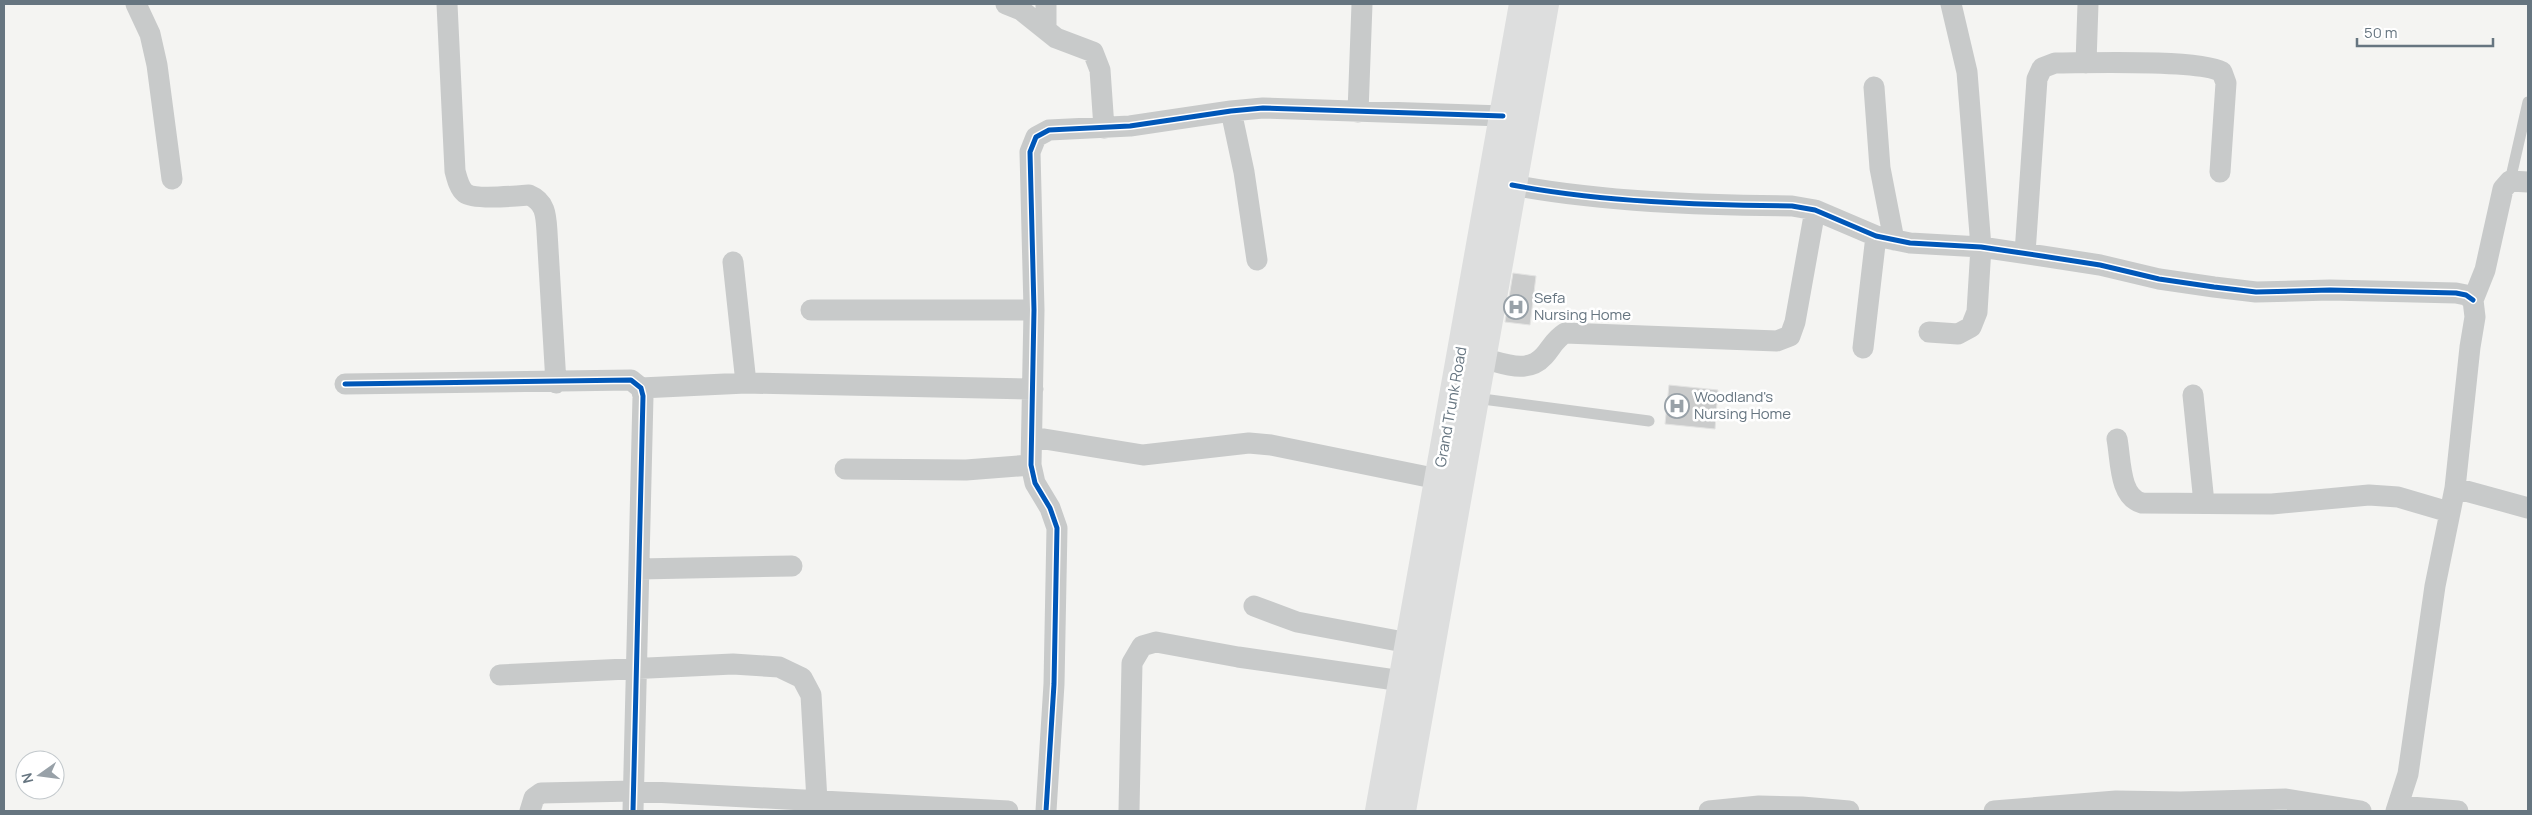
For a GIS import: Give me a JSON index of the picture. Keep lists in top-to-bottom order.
{
  "streets": {
    "main road": ["Grand Trunk Road"]
  },
  "places": {
    "hospital": ["Sefa Nursing Home", "Woodland's Nursing Home"]
  },
  "scale_bar": "50 m",
  "north": "left"
}
